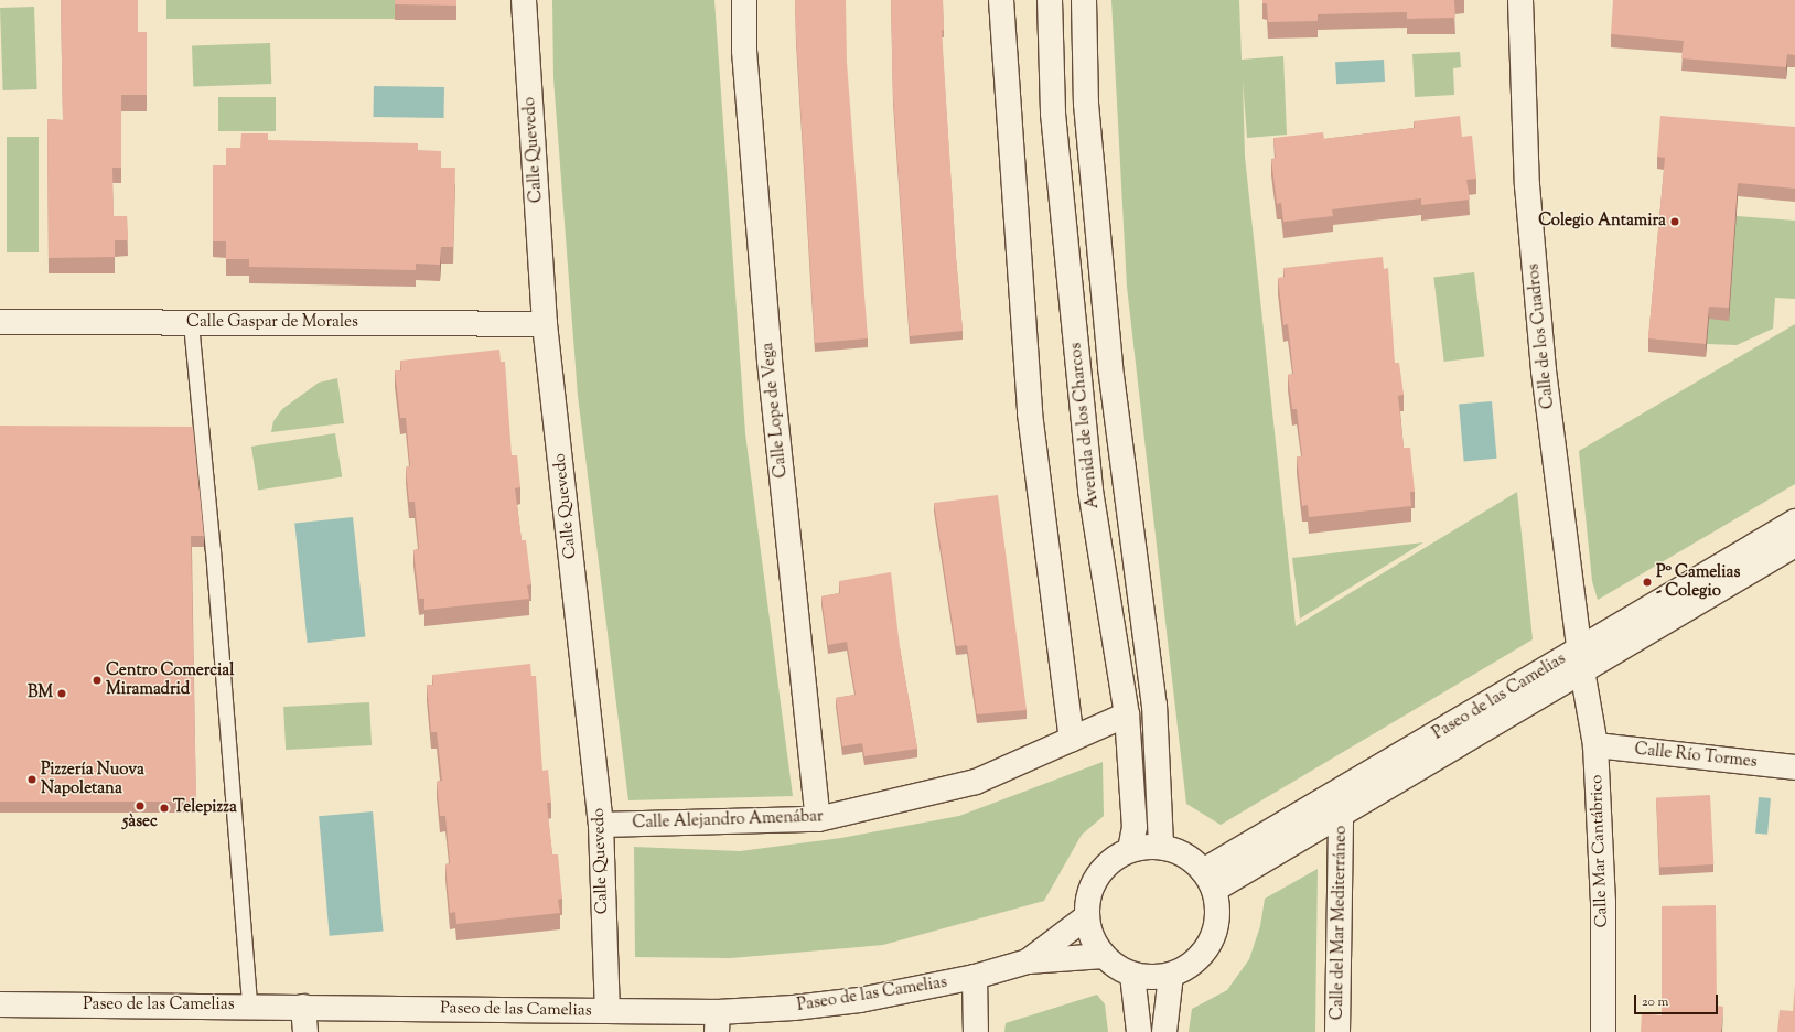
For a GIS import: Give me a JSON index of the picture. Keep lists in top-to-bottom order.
{
  "streets": {
    "street": [
      "Calle Quevedo",
      "Calle Gaspar de Morales",
      "Calle de los Cuadros",
      "Calle Lope de Vega",
      "Avenida de los Charcos",
      "Paseo de las Camelias",
      "Calle Río Tormes",
      "Calle Alejandro Amenábar",
      "Calle Mar Cantábrico",
      "Calle del Mar Mediterráneo"
    ]
  },
  "crossings": [
    ["Calle Quevedo", "Calle Gaspar de Morales"],
    ["Calle Quevedo", "Paseo de las Camelias"],
    ["Calle Quevedo", "Calle Alejandro Amenábar"],
    ["Calle de los Cuadros", "Paseo de las Camelias"],
    ["Calle de los Cuadros", "Calle Mar Cantábrico"],
    ["Calle Lope de Vega", "Calle Alejandro Amenábar"],
    ["Avenida de los Charcos", "Paseo de las Camelias"],
    ["Avenida de los Charcos", "Calle Alejandro Amenábar"],
    ["Paseo de las Camelias", "Calle Mar Cantábrico"],
    ["Paseo de las Camelias", "Calle del Mar Mediterráneo"],
    ["Calle Río Tormes", "Calle Mar Cantábrico"]
  ],
  "places": [
    "Colegio Antamira",
    "Pº Camelias - Colegio",
    "Centro Comercial Miramadrid",
    "BM",
    "Pizzería Nuova Napoletana",
    "5àsec",
    "Telepizza"
  ],
  "scale_bar": "20 m"
}
